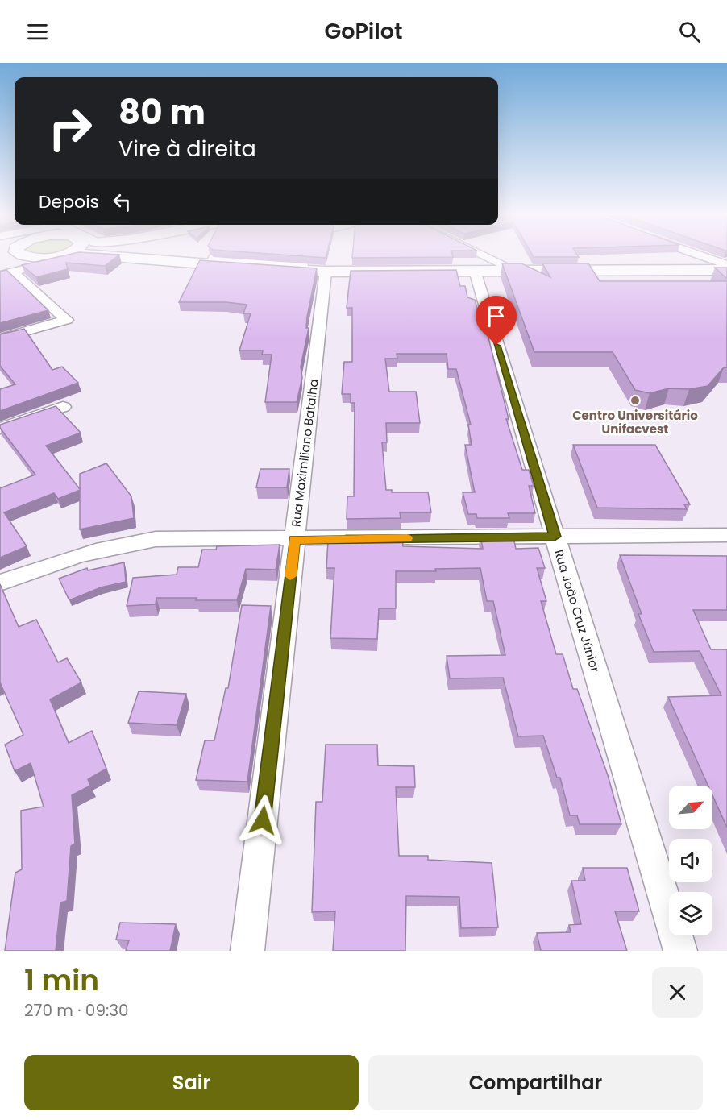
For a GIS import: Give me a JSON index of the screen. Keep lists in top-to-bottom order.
{
  "streets": {
    "street": ["Rua Maximiliano Batalha", "Rua João Cruz Júnior"]
  },
  "places": ["Centro Universitário Unifacvest"],
  "north": "top right",
  "page": {
    "header": "GoPilot",
    "turn": ["80 m", "Vire à direita"],
    "then": "Depois",
    "heading": ["1 min", "270 m · 09:30"],
    "buttons": ["Sair", "Compartilhar"]
  }
}
